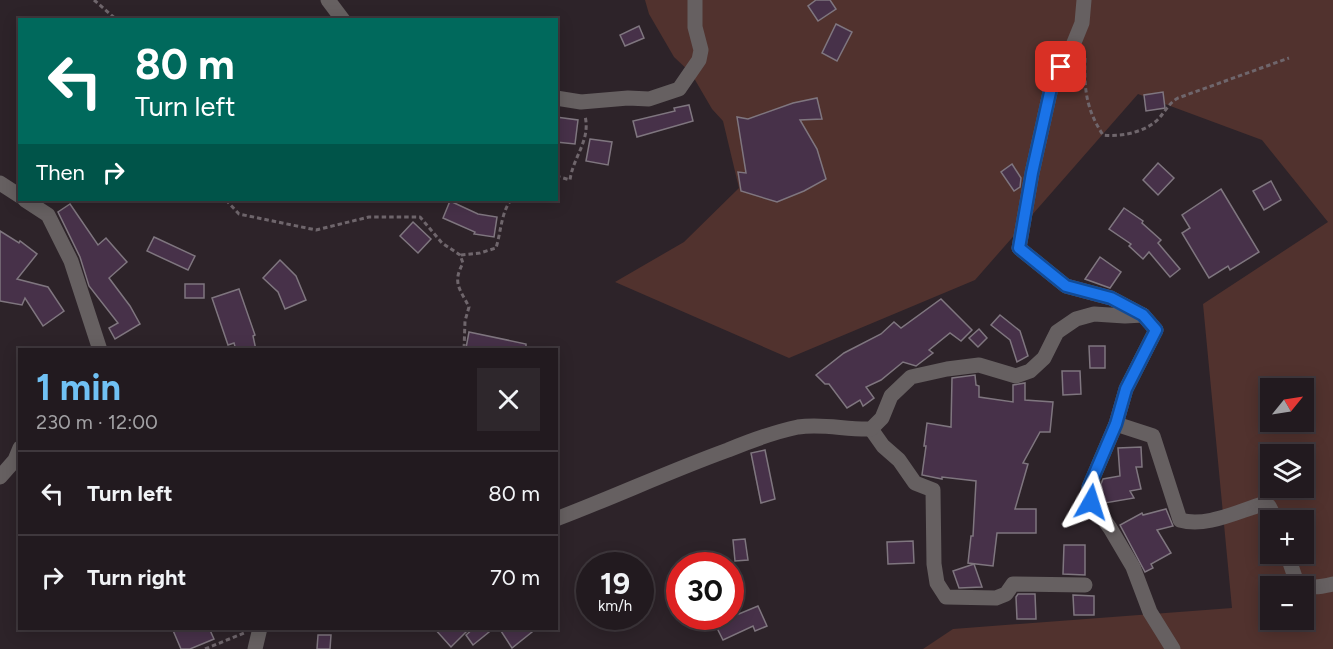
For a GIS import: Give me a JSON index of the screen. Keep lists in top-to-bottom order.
{
  "north": "top right",
  "page": {
    "turn": ["80 m", "Turn left"],
    "then": "Then",
    "heading": ["1 min", "230 m · 12:00"],
    "map_buttons": ["+", "−"],
    "list": [
      {
        "name": "Turn left",
        "value": "80 m"
      },
      {
        "name": "Turn right",
        "value": "70 m"
      }
    ],
    "speed": "19 km/h",
    "limit": "30"
  }
}
